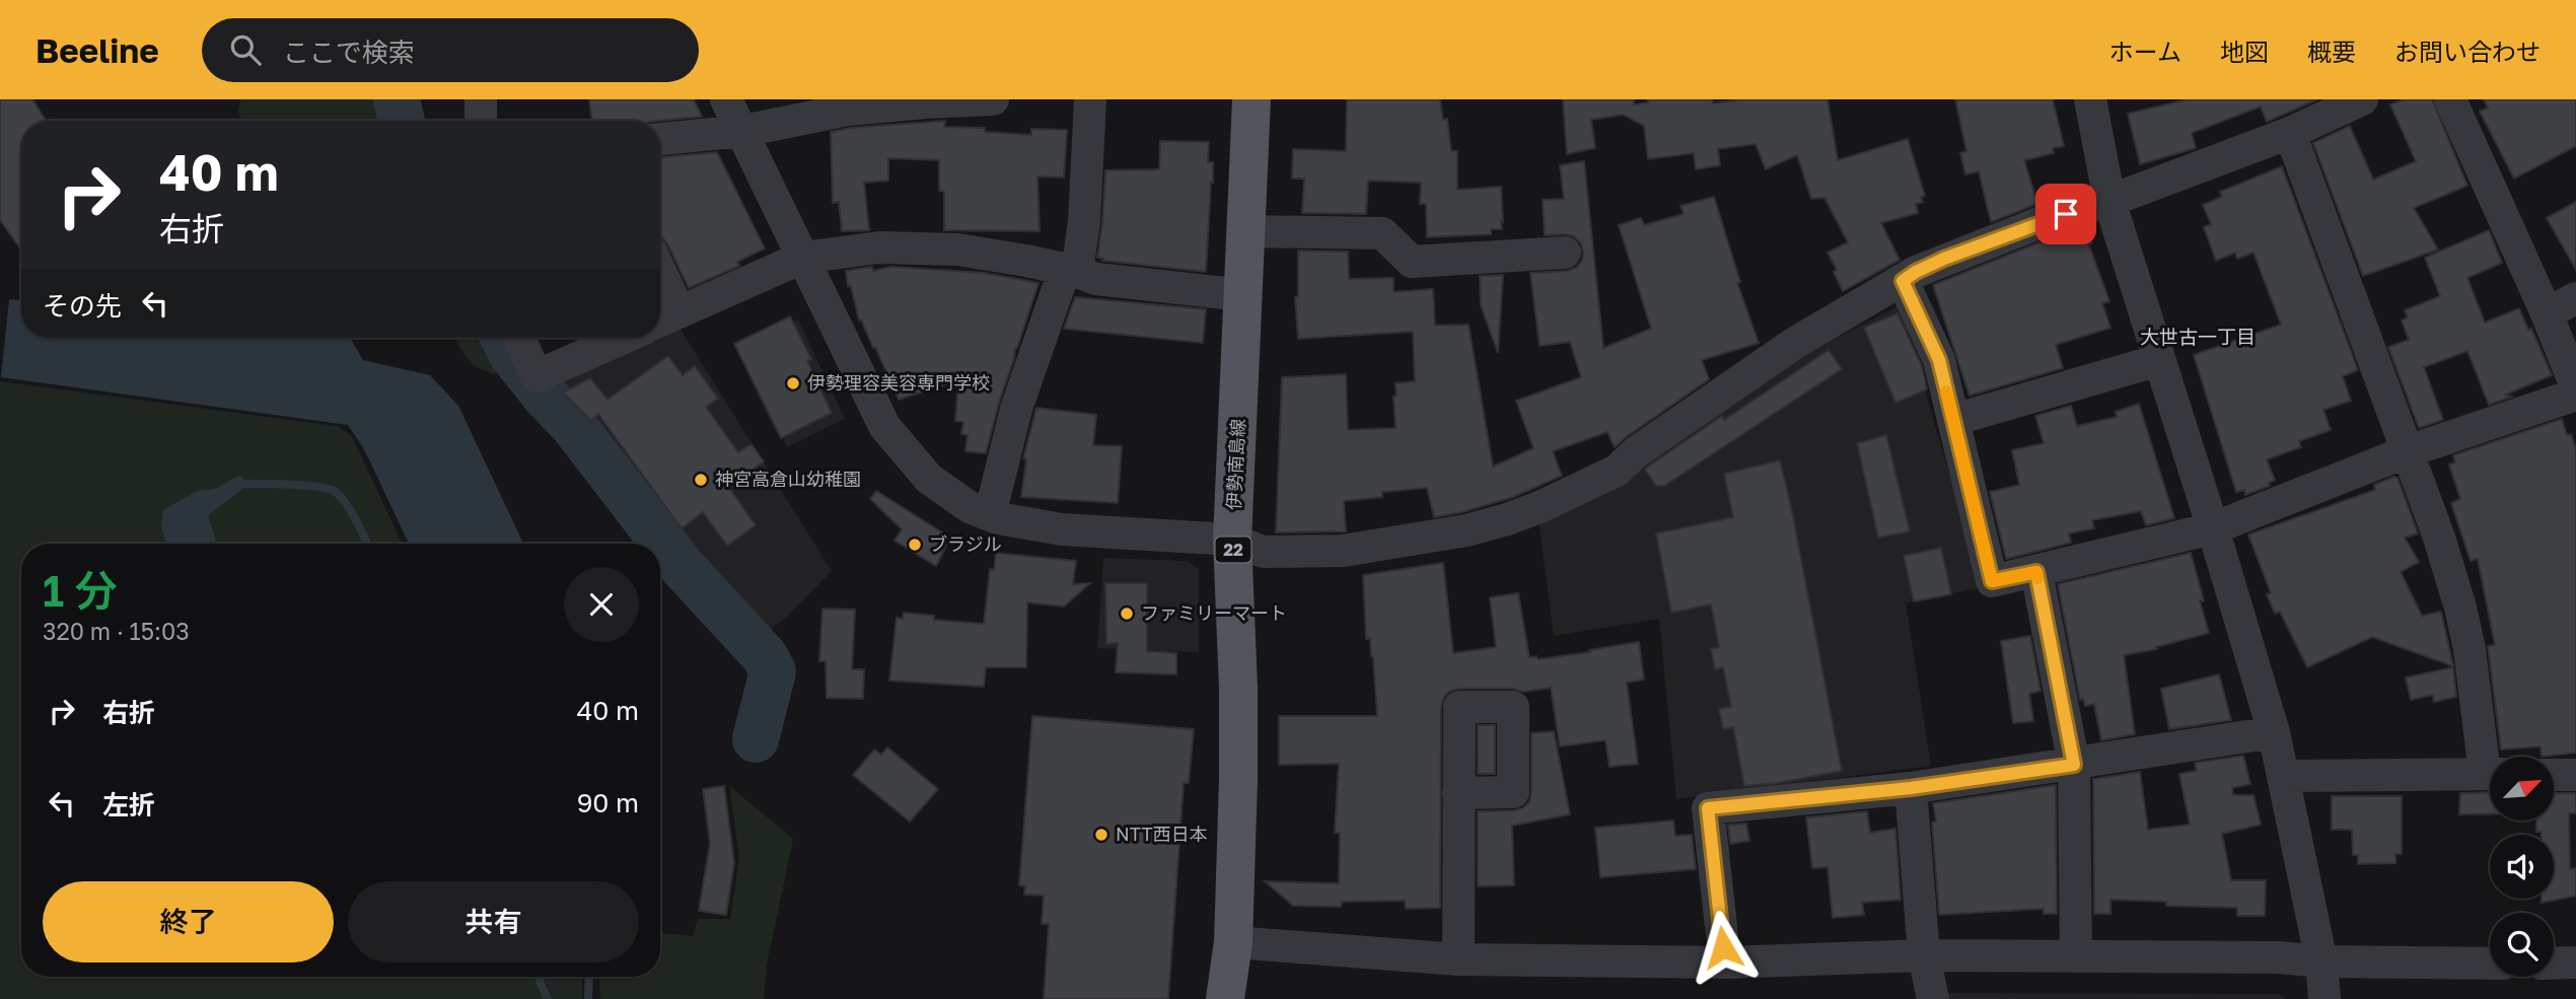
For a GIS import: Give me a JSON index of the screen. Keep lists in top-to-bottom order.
{
  "streets": {
    "main road": ["伊勢南島線", "22"]
  },
  "districts": ["大世古一丁目"],
  "places": [
    "伊勢理容美容専門学校",
    "神宮高倉山幼稚園",
    "ブラジル",
    "ファミリーマート",
    "NTT西日本"
  ],
  "north": "top right",
  "page": {
    "header": "Beeline",
    "search": "ここで検索",
    "nav": [
      "ホーム",
      "地図",
      "概要",
      "お問い合わせ"
    ],
    "turn": ["40 m", "右折"],
    "then": "その先",
    "heading": ["1 分", "320 m · 15:03"],
    "list": [
      {
        "name": "右折",
        "value": "40 m"
      },
      {
        "name": "左折",
        "value": "90 m"
      }
    ],
    "buttons": ["終了", "共有"]
  }
}
